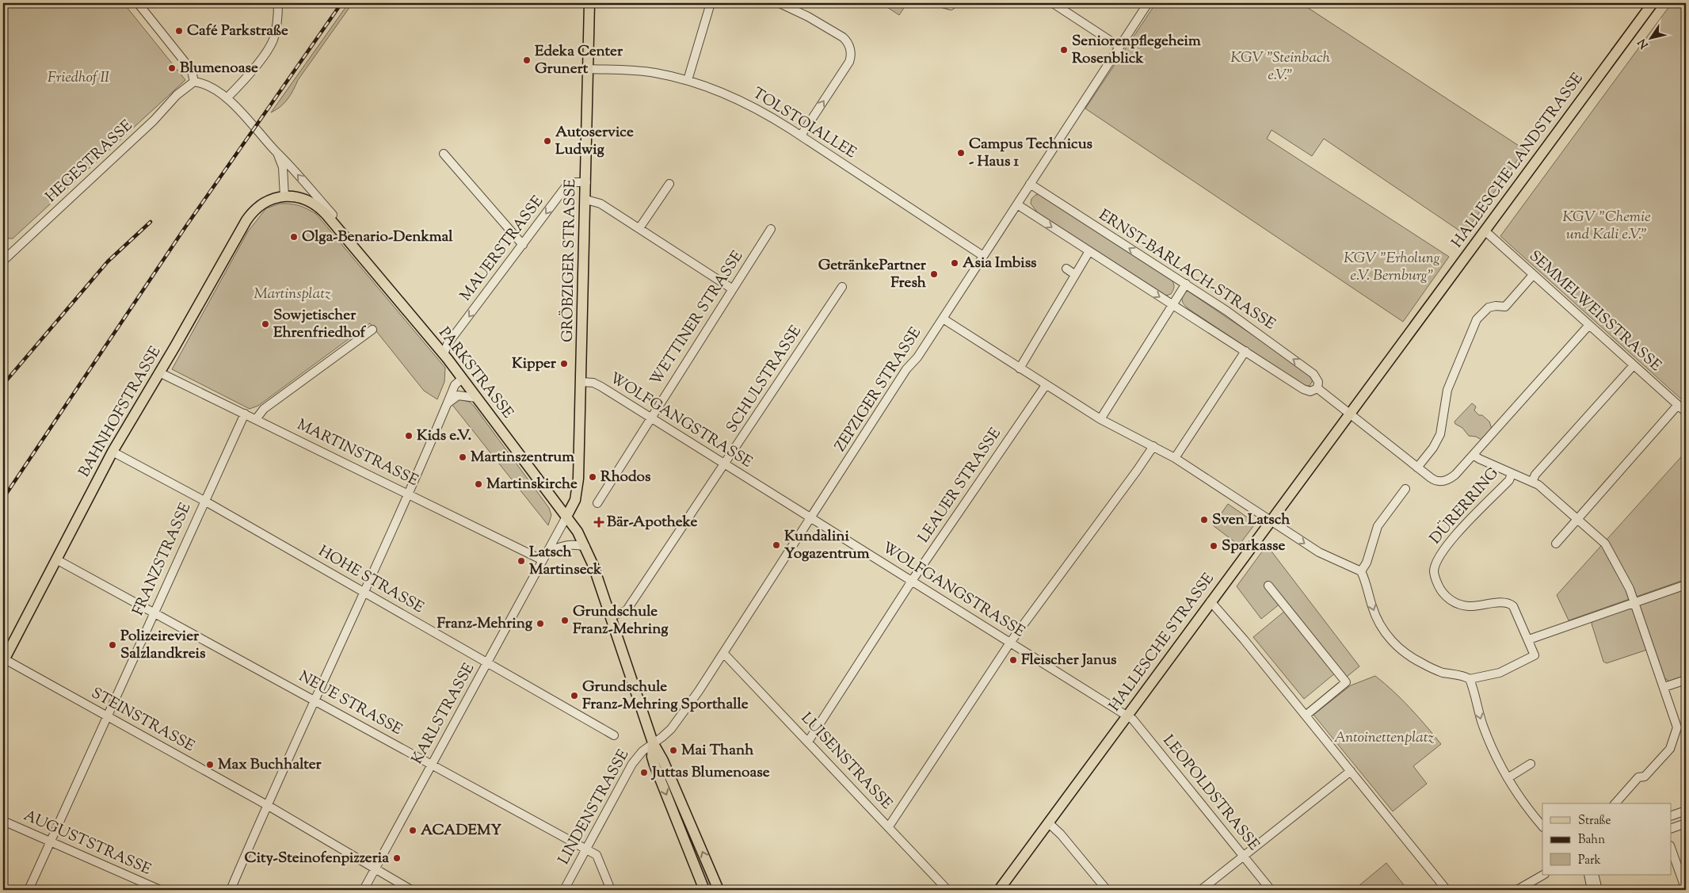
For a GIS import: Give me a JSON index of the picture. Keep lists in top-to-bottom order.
{
  "streets": {
    "main road": [
      "HALLESCHE LANDSTRASSE",
      "GRÖBZIGER STRASSE",
      "PARKSTRASSE",
      "BAHNHOFSTRASSE",
      "HALLESCHE STRASSE"
    ],
    "street": [
      "TOLSTOIALLEE",
      "HEGESTRASSE",
      "MAUERSTRASSE",
      "ERNST-BARLACH-STRASSE",
      "SEMMELWEISSTRASSE",
      "WETTINER STRASSE",
      "SCHULSTRASSE",
      "ZEPZIGER STRASSE",
      "WOLFGANGSTRASSE",
      "MARTINSTRASSE",
      "LEAUER STRASSE",
      "DÜRERRING",
      "FRANZSTRASSE",
      "HOHE STRASSE",
      "NEUE STRASSE",
      "KARLSTRASSE",
      "STEINSTRASSE",
      "LUISENSTRASSE",
      "LEOPOLDSTRASSE",
      "LINDENSTRASSE",
      "AUGUSTSTRASSE"
    ]
  },
  "crossings": [
    ["TOLSTOIALLEE", "GRÖBZIGER STRASSE"],
    ["TOLSTOIALLEE", "ZEPZIGER STRASSE"],
    ["HALLESCHE LANDSTRASSE", "ERNST-BARLACH-STRASSE"],
    ["HALLESCHE LANDSTRASSE", "SEMMELWEISSTRASSE"],
    ["HALLESCHE LANDSTRASSE", "HALLESCHE STRASSE"],
    ["HEGESTRASSE", "PARKSTRASSE"],
    ["MAUERSTRASSE", "GRÖBZIGER STRASSE"],
    ["MAUERSTRASSE", "PARKSTRASSE"],
    ["GRÖBZIGER STRASSE", "PARKSTRASSE"],
    ["GRÖBZIGER STRASSE", "WOLFGANGSTRASSE"],
    ["GRÖBZIGER STRASSE", "KARLSTRASSE"],
    ["ERNST-BARLACH-STRASSE", "SEMMELWEISSTRASSE"],
    ["ERNST-BARLACH-STRASSE", "ZEPZIGER STRASSE"],
    ["ERNST-BARLACH-STRASSE", "HALLESCHE STRASSE"],
    ["WETTINER STRASSE", "WOLFGANGSTRASSE"],
    ["PARKSTRASSE", "SCHULSTRASSE"],
    ["PARKSTRASSE", "ZEPZIGER STRASSE"],
    ["PARKSTRASSE", "BAHNHOFSTRASSE"],
    ["PARKSTRASSE", "KARLSTRASSE"],
    ["PARKSTRASSE", "LINDENSTRASSE"],
    ["SCHULSTRASSE", "WOLFGANGSTRASSE"],
    ["ZEPZIGER STRASSE", "WOLFGANGSTRASSE"],
    ["ZEPZIGER STRASSE", "LUISENSTRASSE"],
    ["ZEPZIGER STRASSE", "LINDENSTRASSE"],
    ["BAHNHOFSTRASSE", "MARTINSTRASSE"],
    ["BAHNHOFSTRASSE", "HOHE STRASSE"],
    ["BAHNHOFSTRASSE", "NEUE STRASSE"],
    ["BAHNHOFSTRASSE", "STEINSTRASSE"],
    ["WOLFGANGSTRASSE", "LEAUER STRASSE"],
    ["WOLFGANGSTRASSE", "HALLESCHE STRASSE"],
    ["WOLFGANGSTRASSE", "LEOPOLDSTRASSE"],
    ["MARTINSTRASSE", "FRANZSTRASSE"],
    ["MARTINSTRASSE", "KARLSTRASSE"],
    ["LEAUER STRASSE", "LUISENSTRASSE"],
    ["FRANZSTRASSE", "HOHE STRASSE"],
    ["FRANZSTRASSE", "NEUE STRASSE"],
    ["FRANZSTRASSE", "STEINSTRASSE"],
    ["FRANZSTRASSE", "AUGUSTSTRASSE"],
    ["HOHE STRASSE", "KARLSTRASSE"],
    ["HALLESCHE STRASSE", "LEOPOLDSTRASSE"],
    ["NEUE STRASSE", "KARLSTRASSE"],
    ["NEUE STRASSE", "LINDENSTRASSE"],
    ["KARLSTRASSE", "STEINSTRASSE"]
  ],
  "one_way": ["MAUERSTRASSE"],
  "parks": [
    "KGV \"Steinbach e.V.\"",
    "Friedhof II",
    "KGV \"Chemie und Kali e.V.\"",
    "KGV \"Erholung e.V. Bernburg\"",
    "Martinsplatz",
    "Antoinettenplatz"
  ],
  "places": {
    "other": [
      "Café Parkstraße",
      "Seniorenpflegeheim Rosenblick",
      "Edeka Center Grunert",
      "Blumenoase",
      "Autoservice Ludwig",
      "Campus Technicus - Haus 1",
      "Olga-Benario-Denkmal",
      "Asia Imbiss",
      "GetränkePartner Fresh",
      "Sowjetischer Ehrenfriedhof",
      "Kipper",
      "Kids e.V.",
      "Martinszentrum",
      "Rhodos",
      "Martinskirche",
      "Sven Latsch",
      "Kundalini Yogazentrum",
      "Sparkasse",
      "Latsch Martinseck",
      "Grundschule Franz-Mehring",
      "Franz-Mehring",
      "Polizeirevier Salzlandkreis",
      "Fleischer Janus",
      "Grundschule Franz-Mehring Sporthalle",
      "Mai Thanh",
      "Max Buchhalter",
      "Juttas Blumenoase",
      "ACADEMY",
      "City-Steinofenpizzeria"
    ],
    "health": ["Bär-Apotheke"]
  },
  "legend": ["Straße", "Bahn", "Park"],
  "north": "bottom left"
}
